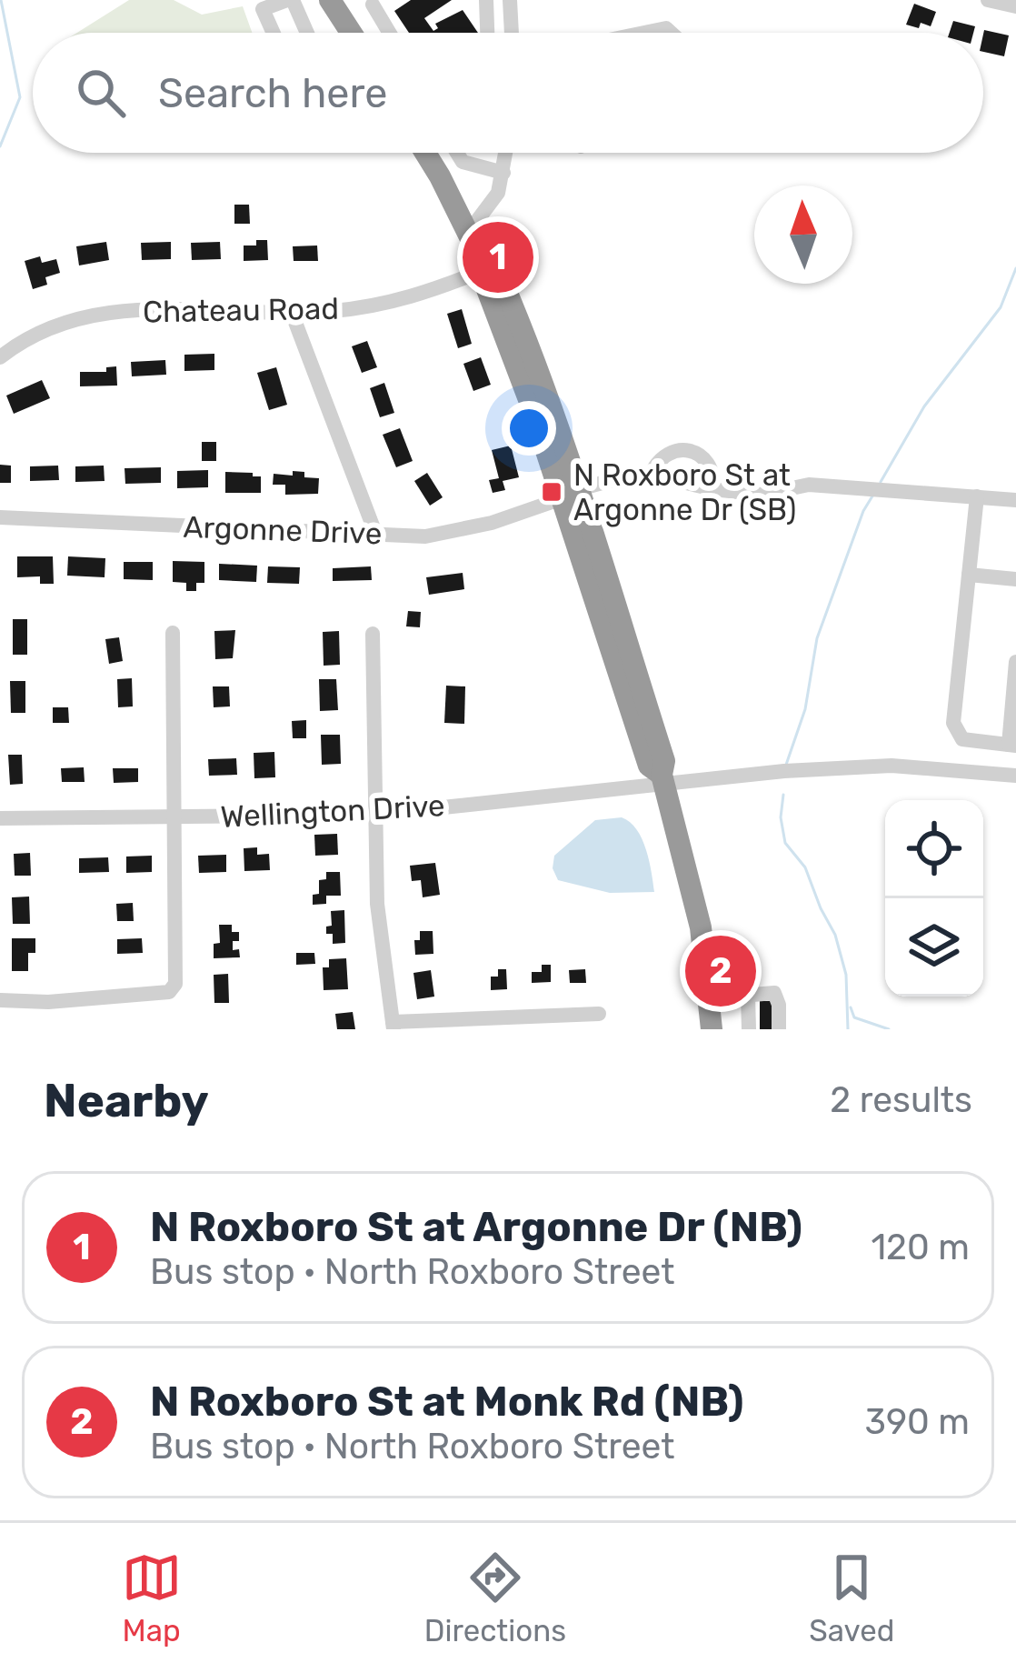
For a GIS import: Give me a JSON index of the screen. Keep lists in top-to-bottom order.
{
  "streets": {
    "street": ["Chateau Road", "Argonne Drive", "Wellington Drive"]
  },
  "places": {
    "transit": ["N Roxboro St at Argonne Dr (SB)"]
  },
  "north": "top",
  "page": {
    "search": "Search here",
    "pins": ["1", "2"],
    "heading": ["Nearby", "2 results"],
    "list": [
      {
        "mark": "1",
        "name": "N Roxboro St at Argonne Dr (NB)",
        "note": "Bus stop · North Roxboro Street",
        "value": "120 m"
      },
      {
        "mark": "2",
        "name": "N Roxboro St at Monk Rd (NB)",
        "note": "Bus stop · North Roxboro Street",
        "value": "390 m"
      }
    ],
    "nav": ["Map", "Directions", "Saved"]
  }
}
